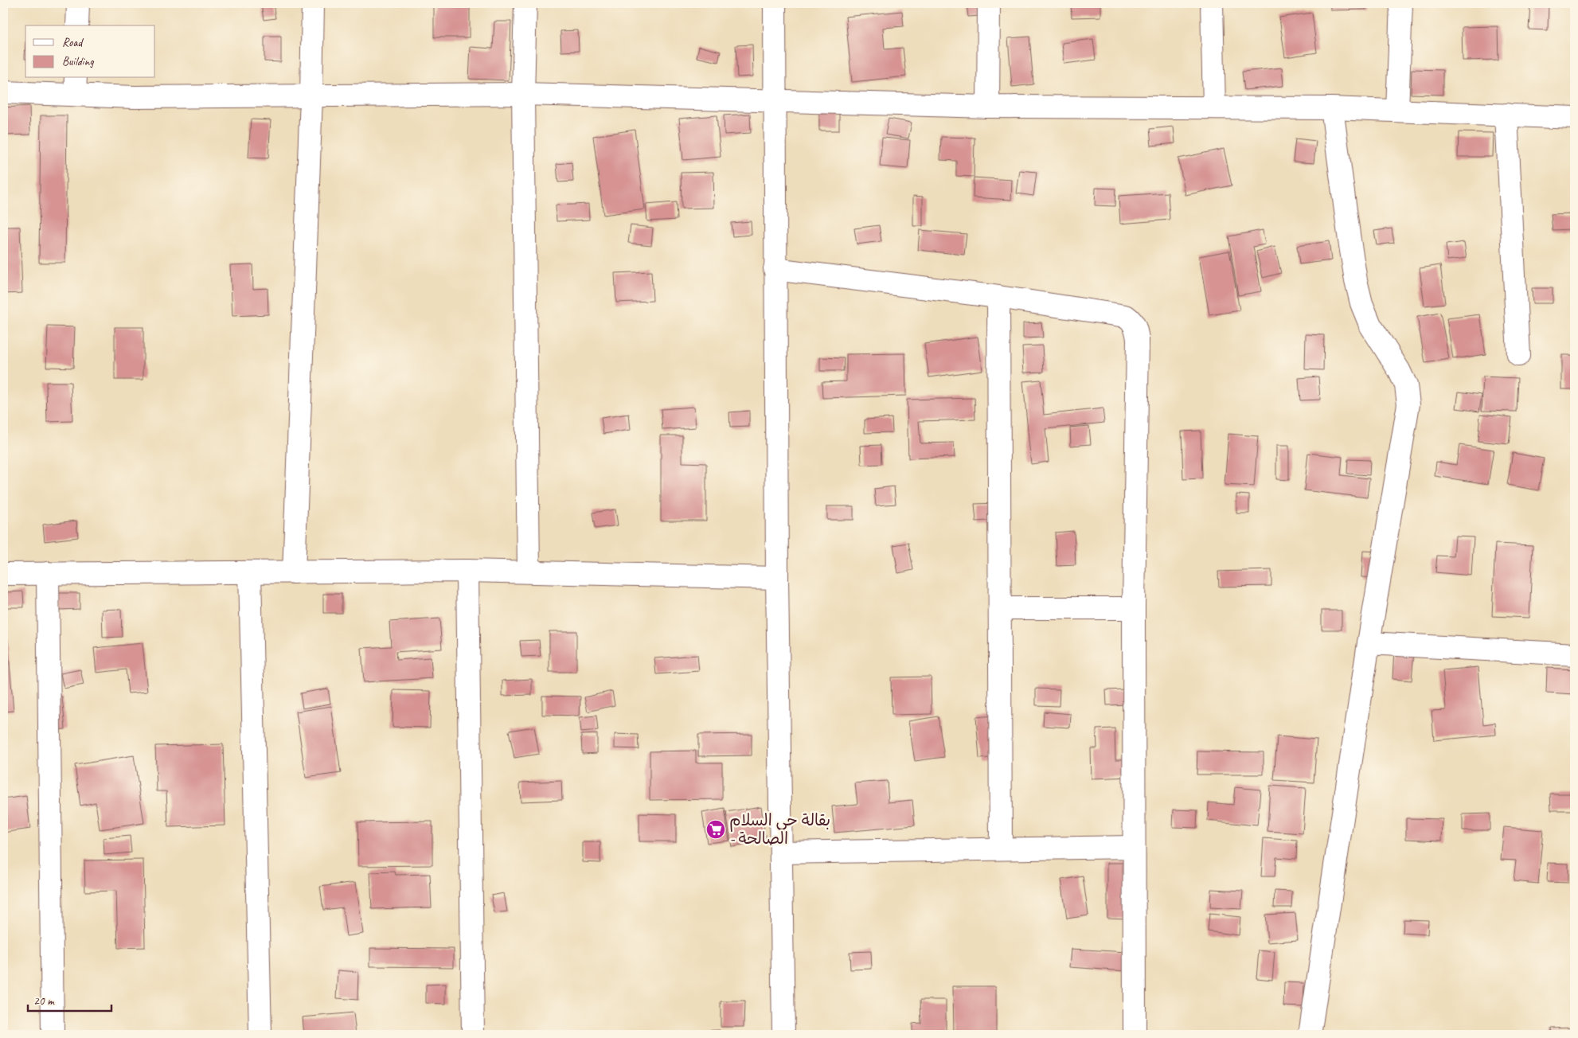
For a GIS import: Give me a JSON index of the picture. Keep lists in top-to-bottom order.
{
  "places": {
    "supermarket": ["بقالة حي السلام - الصالحة"]
  },
  "legend": ["Road", "Building"],
  "scale_bar": "20 m"
}
